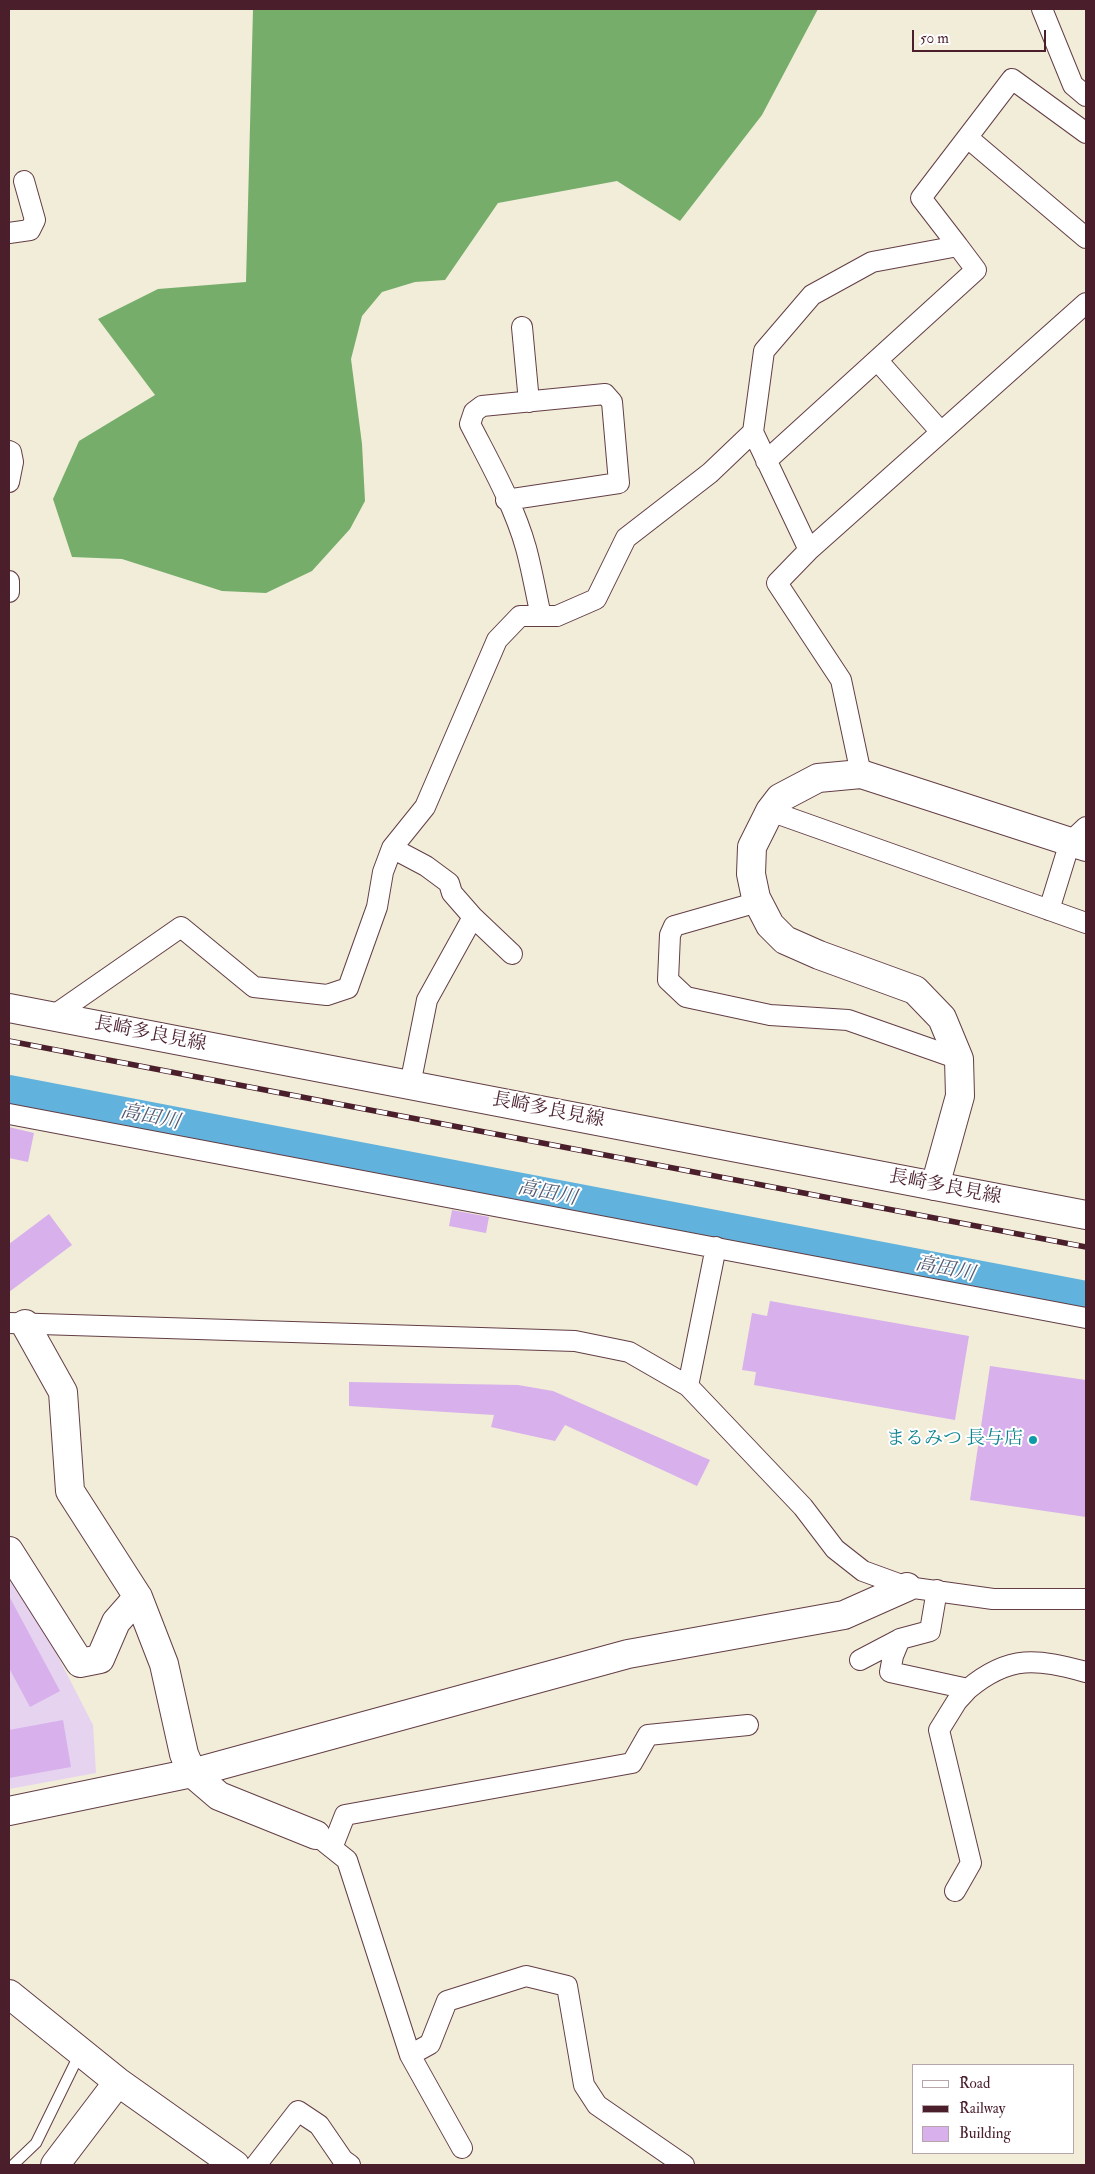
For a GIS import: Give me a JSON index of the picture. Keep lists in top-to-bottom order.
{
  "streets": {
    "street": ["長崎多良見線"]
  },
  "water": ["高田川"],
  "places": ["まるみつ 長与店"],
  "legend": ["Road", "Railway", "Building"],
  "scale_bar": "50 m"
}
